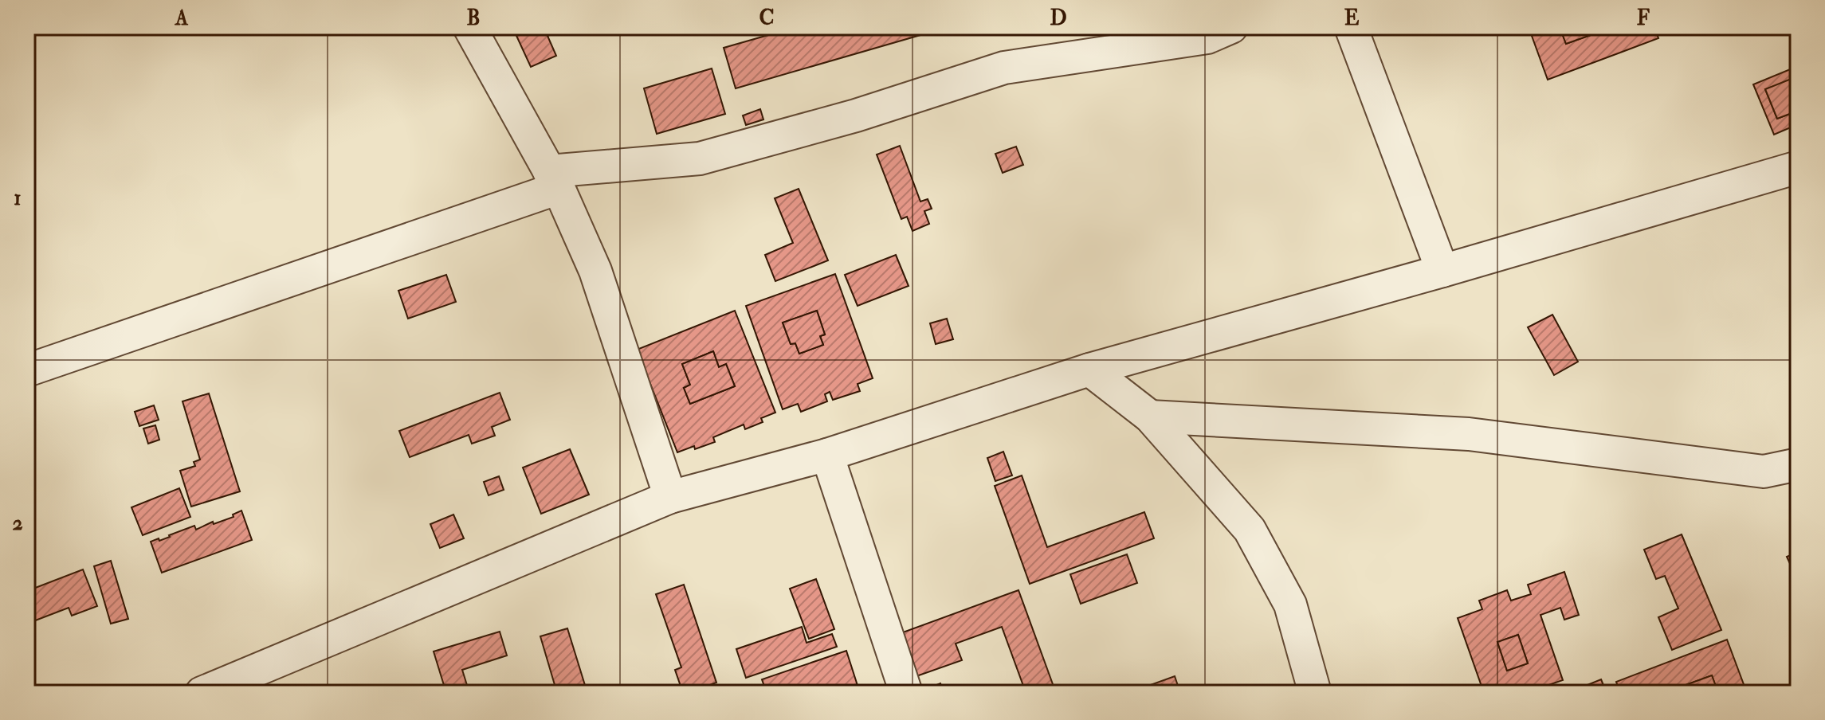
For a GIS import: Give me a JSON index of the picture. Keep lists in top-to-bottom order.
{
  "grid": {
    "columns": [
      "A",
      "B",
      "C",
      "D",
      "E",
      "F"
    ],
    "rows": ["1", "2"]
  }
}
